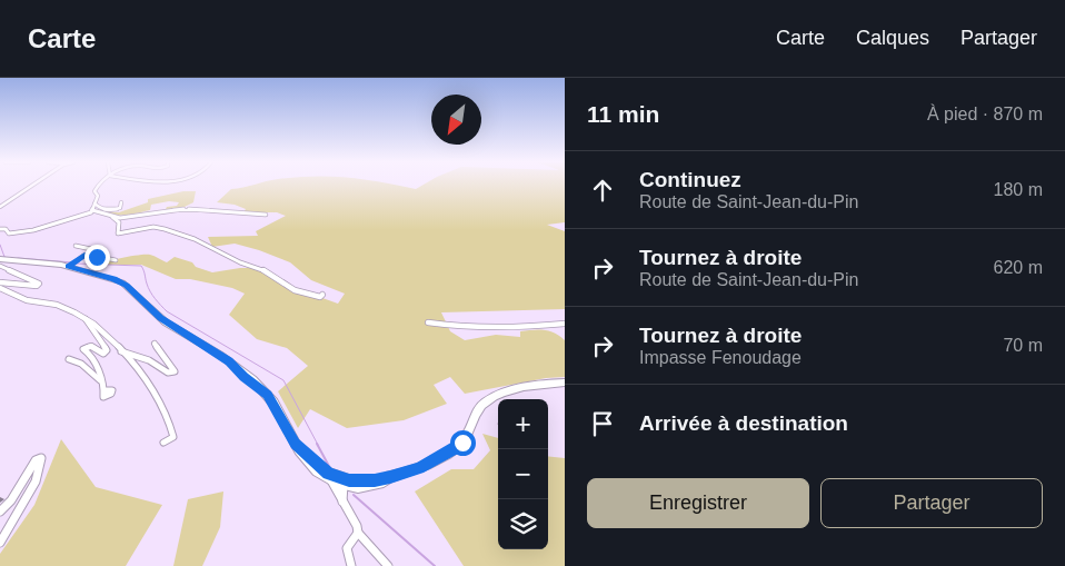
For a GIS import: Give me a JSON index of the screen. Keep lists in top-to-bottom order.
{
  "north": "bottom left",
  "page": {
    "header": "Carte",
    "nav": ["Carte", "Calques", "Partager"],
    "heading": ["11 min", "À pied · 870 m"],
    "list": [
      ["Continuez", "Route de Saint-Jean-du-Pin", "180 m"],
      ["Tournez à droite", "Route de Saint-Jean-du-Pin", "620 m"],
      ["Tournez à droite", "Impasse Fenoudage", "70 m"],
      "Arrivée à destination"
    ],
    "map_buttons": ["+", "−"],
    "buttons": ["Enregistrer", "Partager"]
  }
}
